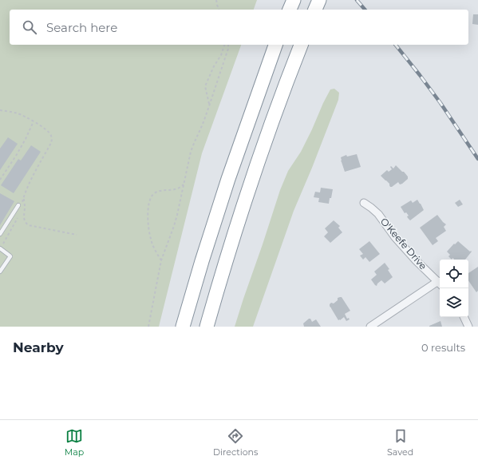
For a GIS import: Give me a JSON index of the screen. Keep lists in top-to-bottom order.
{
  "streets": {
    "street": ["O'Keefe Drive"]
  },
  "page": {
    "search": "Search here",
    "heading": ["Nearby", "0 results"],
    "nav": ["Map", "Directions", "Saved"]
  }
}
